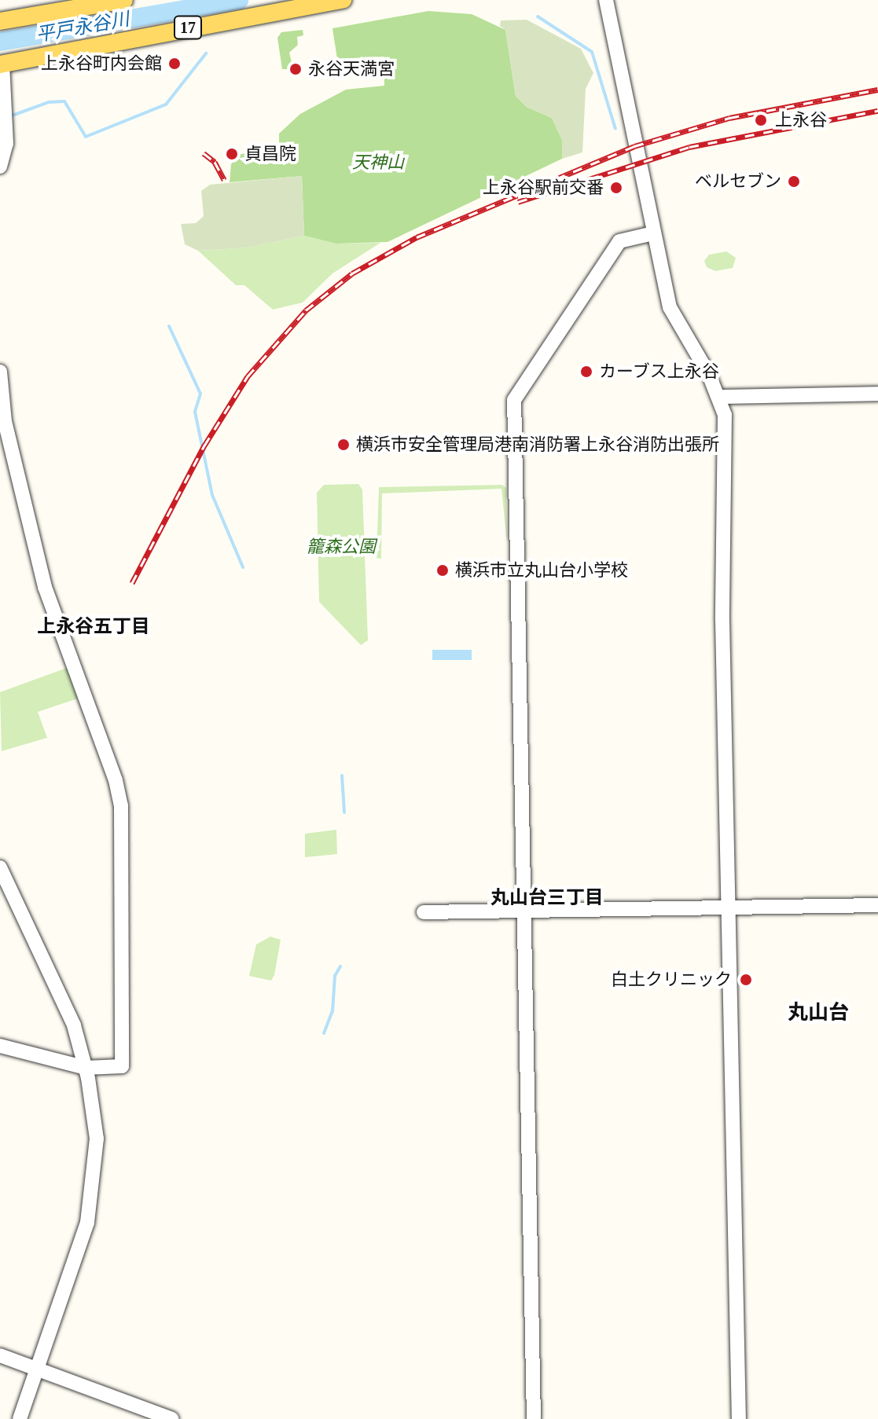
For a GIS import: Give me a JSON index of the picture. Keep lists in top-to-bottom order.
{
  "streets": {
    "main road": ["17"]
  },
  "districts": ["上永谷五丁目", "丸山台三丁目", "丸山台"],
  "water": ["平戸永谷川"],
  "parks": ["天神山", "籠森公園"],
  "places": [
    "上永谷町内会館",
    "永谷天満宮",
    "上永谷",
    "貞昌院",
    "ベルセブン",
    "上永谷駅前交番",
    "カーブス上永谷",
    "横浜市安全管理局港南消防署上永谷消防出張所",
    "横浜市立丸山台小学校",
    "白土クリニック"
  ]
}
